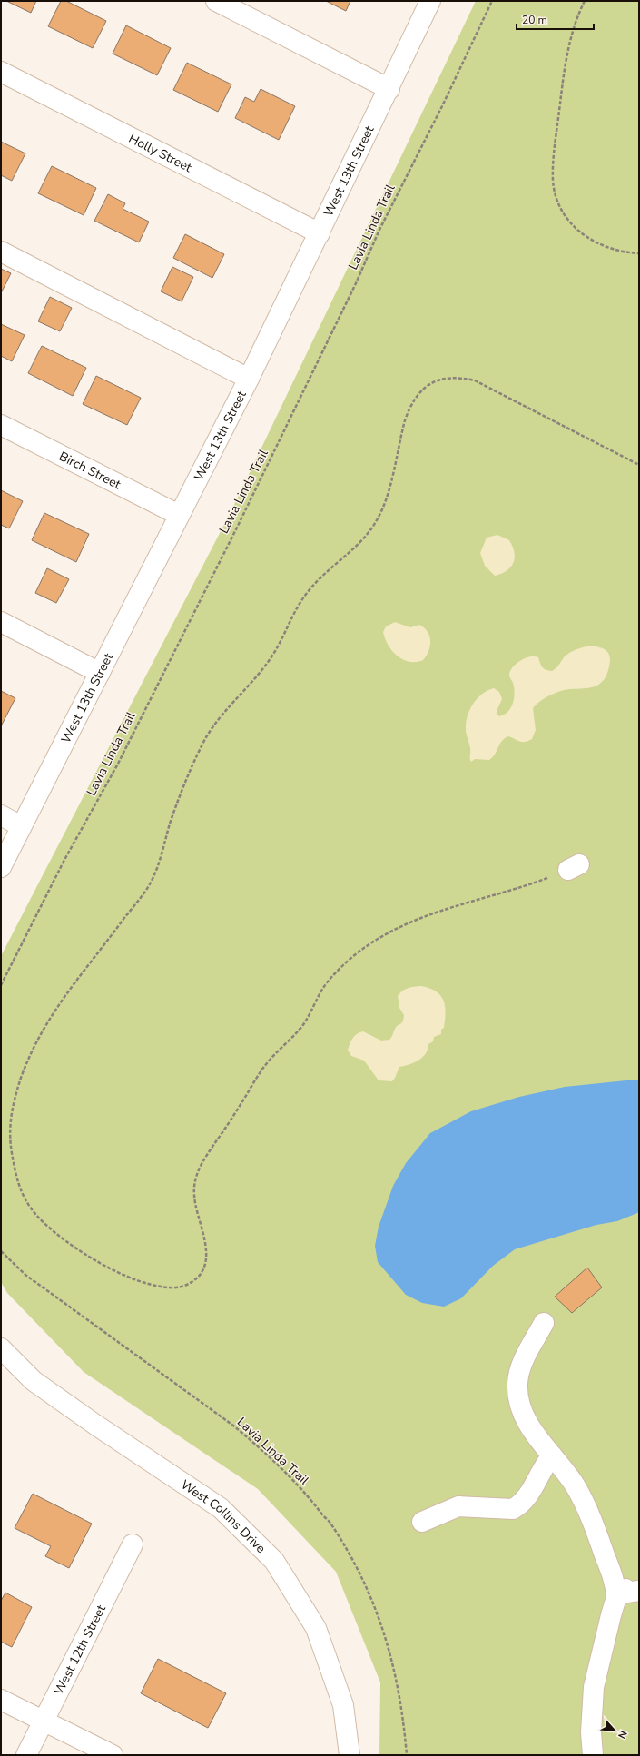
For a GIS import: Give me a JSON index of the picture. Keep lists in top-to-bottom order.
{
  "streets": {
    "main road": [
      "Holly Street",
      "West 13th Street",
      "Birch Street",
      "West Collins Drive",
      "West 12th Street"
    ],
    "path": ["Lavia Linda Trail"]
  },
  "crossings": [
    ["Holly Street", "West 13th Street"],
    ["West 13th Street", "Birch Street"]
  ],
  "scale_bar": "20 m",
  "north": "bottom right"
}
